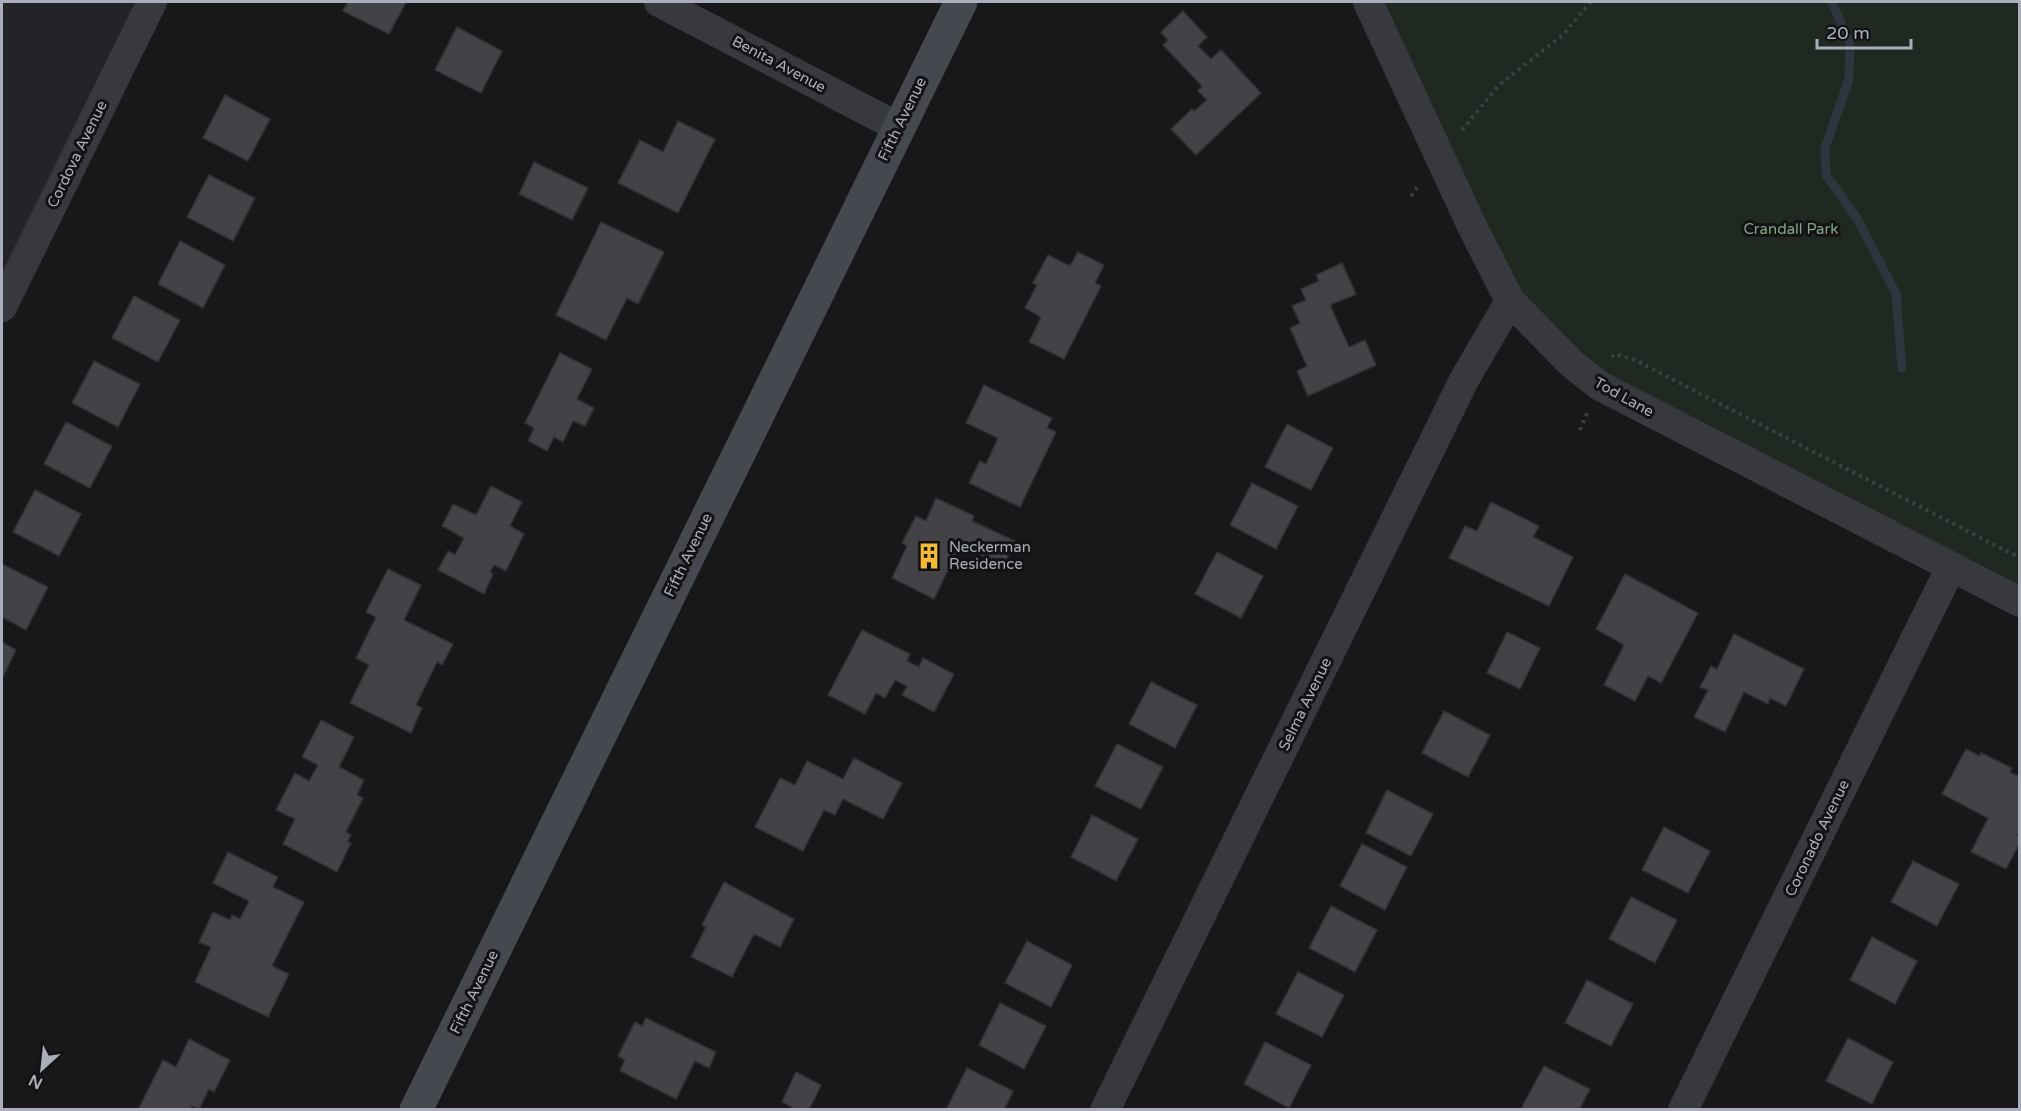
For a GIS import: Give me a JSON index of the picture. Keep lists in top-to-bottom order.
{
  "streets": {
    "street": [
      "Benita Avenue",
      "Fifth Avenue",
      "Cordova Avenue",
      "Tod Lane",
      "Selma Avenue",
      "Coronado Avenue"
    ]
  },
  "crossings": [
    ["Benita Avenue", "Fifth Avenue"],
    ["Tod Lane", "Selma Avenue"],
    ["Tod Lane", "Coronado Avenue"]
  ],
  "parks": ["Crandall Park"],
  "places": {
    "building": ["Neckerman Residence"]
  },
  "scale_bar": "20 m",
  "north": "bottom left"
}
